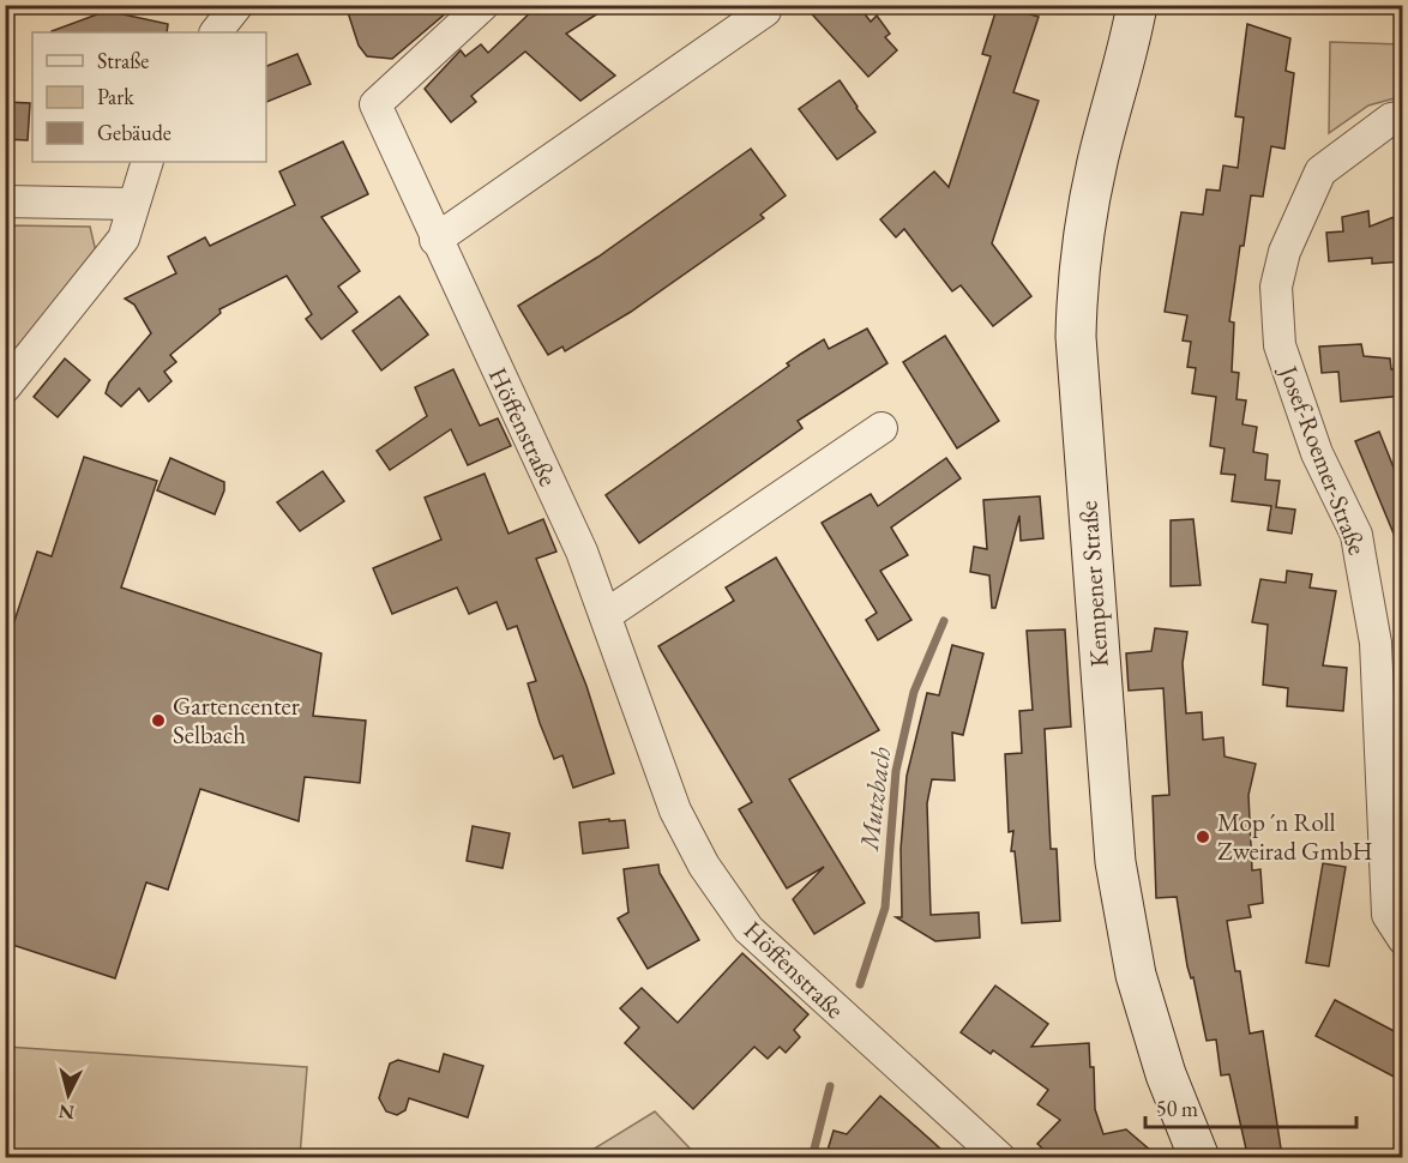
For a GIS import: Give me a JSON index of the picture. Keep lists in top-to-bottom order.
{
  "streets": {
    "main road": ["Kempener Straße"],
    "street": ["Höffenstraße", "Josef-Roemer-Straße"]
  },
  "water": ["Mutzbach"],
  "places": ["Gartencenter Selbach", "Mop ´n Roll Zweirad GmbH"],
  "legend": ["Straße", "Park", "Gebäude"],
  "scale_bar": "50 m",
  "north": "bottom"
}
